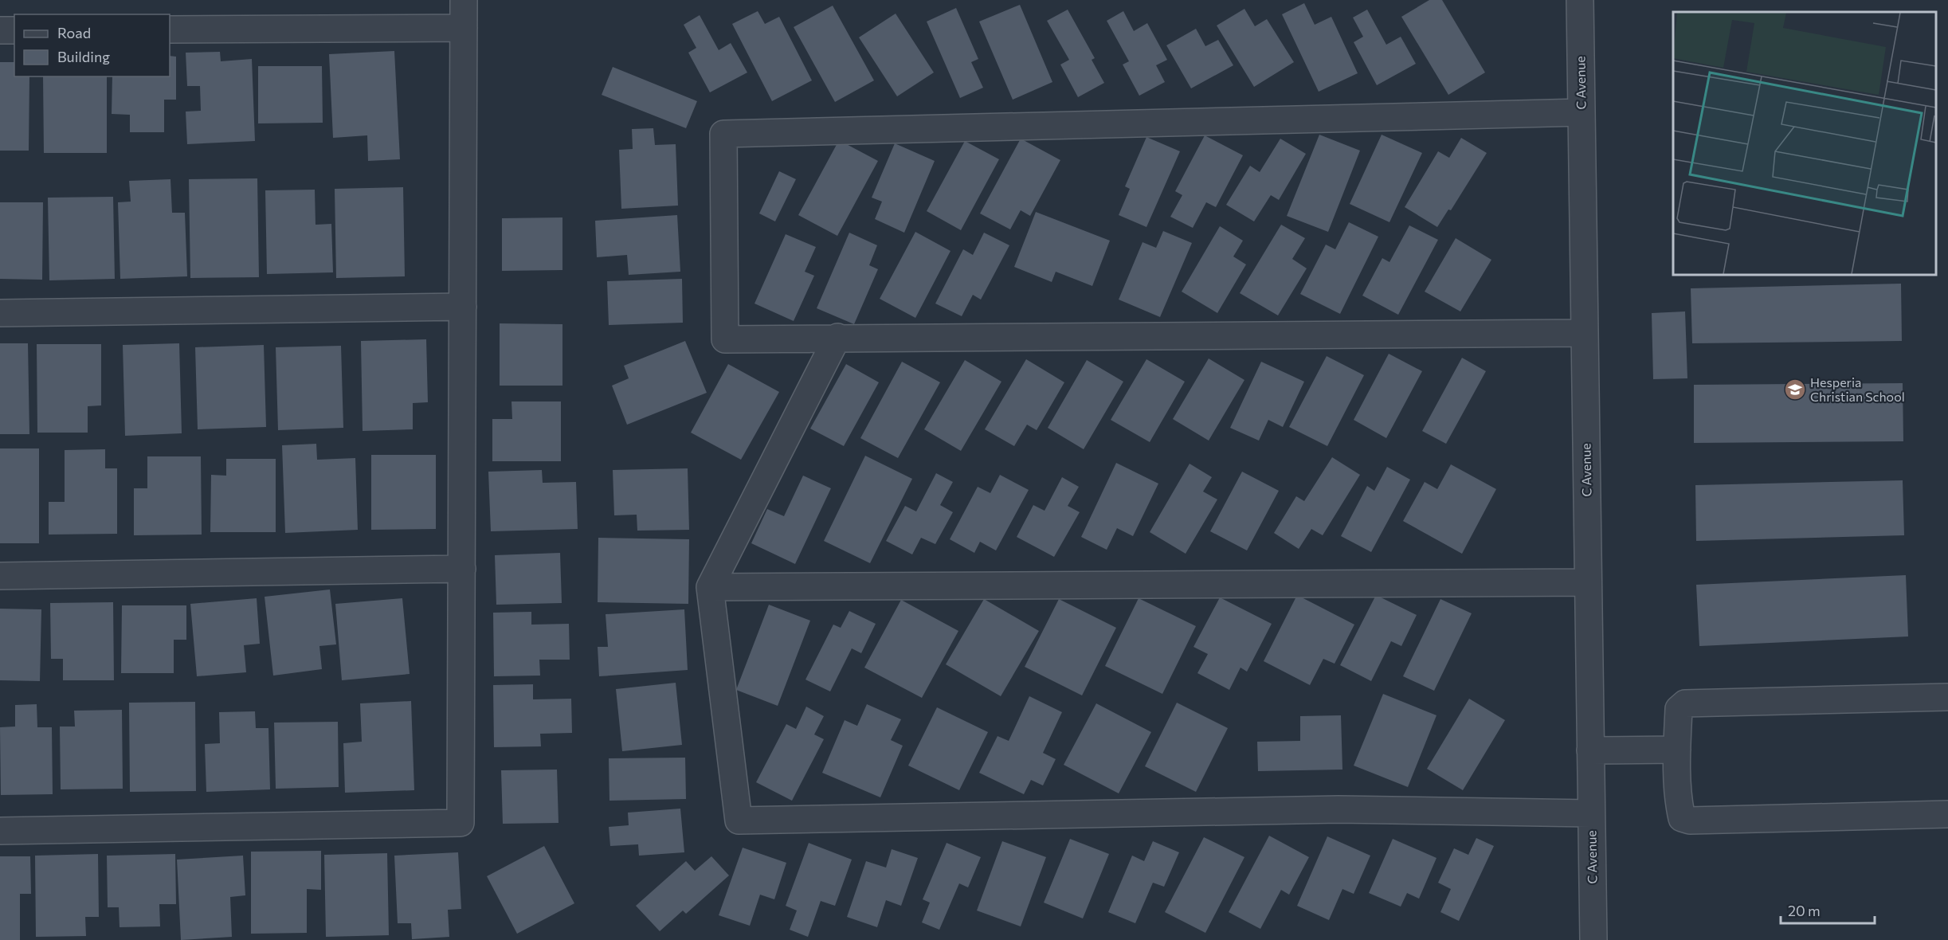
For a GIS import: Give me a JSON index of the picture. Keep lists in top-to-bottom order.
{
  "streets": {
    "street": ["C Avenue"]
  },
  "places": {
    "school or university": ["Hesperia Christian School"]
  },
  "legend": ["Road", "Building"],
  "scale_bar": "20 m"
}
